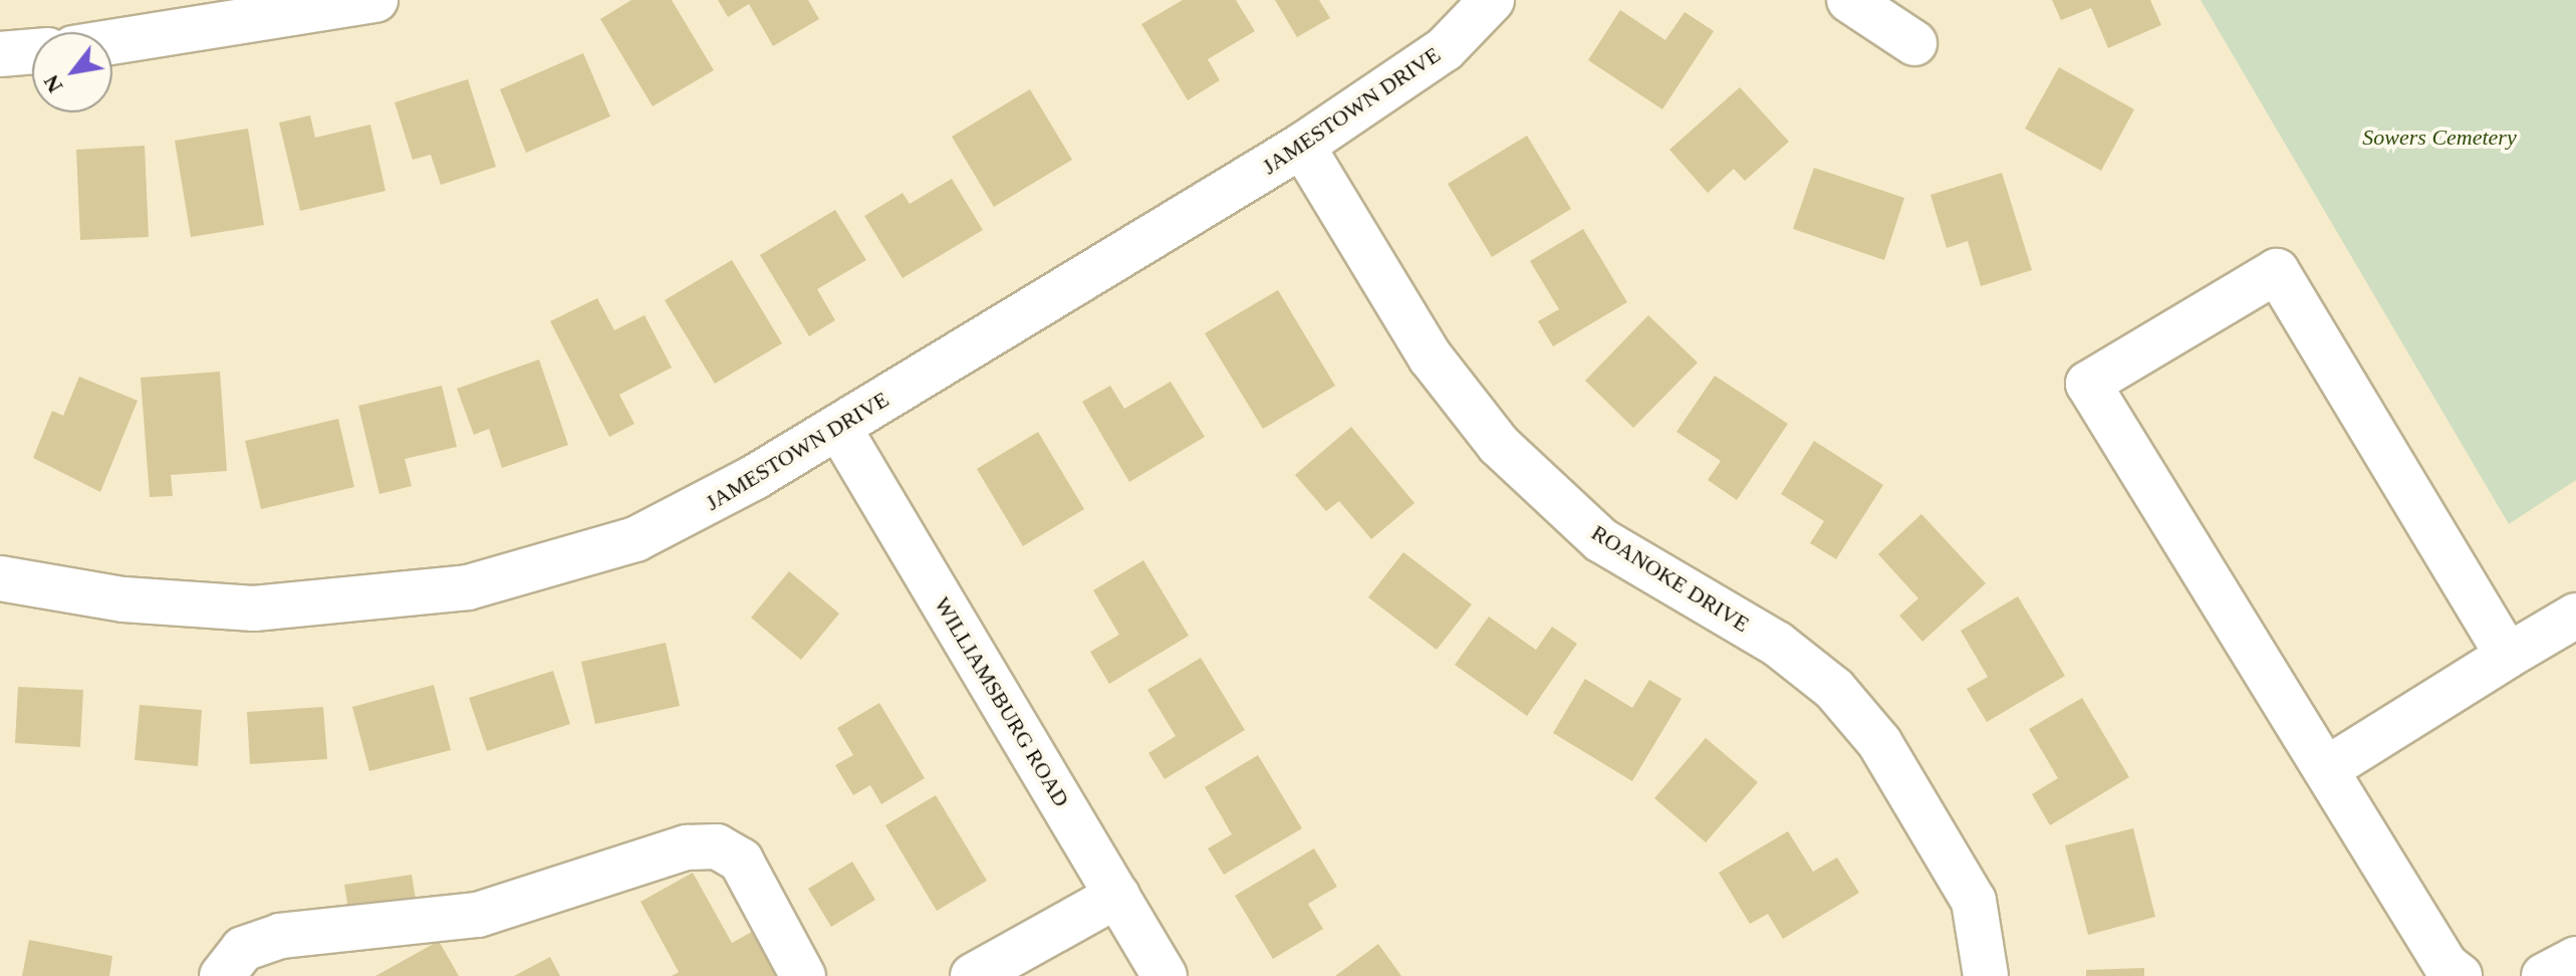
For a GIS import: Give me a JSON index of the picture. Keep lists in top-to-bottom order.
{
  "streets": {
    "street": ["JAMESTOWN DRIVE", "ROANOKE DRIVE", "WILLIAMSBURG ROAD"]
  },
  "crossings": [
    ["JAMESTOWN DRIVE", "ROANOKE DRIVE"],
    ["JAMESTOWN DRIVE", "WILLIAMSBURG ROAD"]
  ],
  "parks": ["Sowers Cemetery"],
  "north": "bottom left"
}
